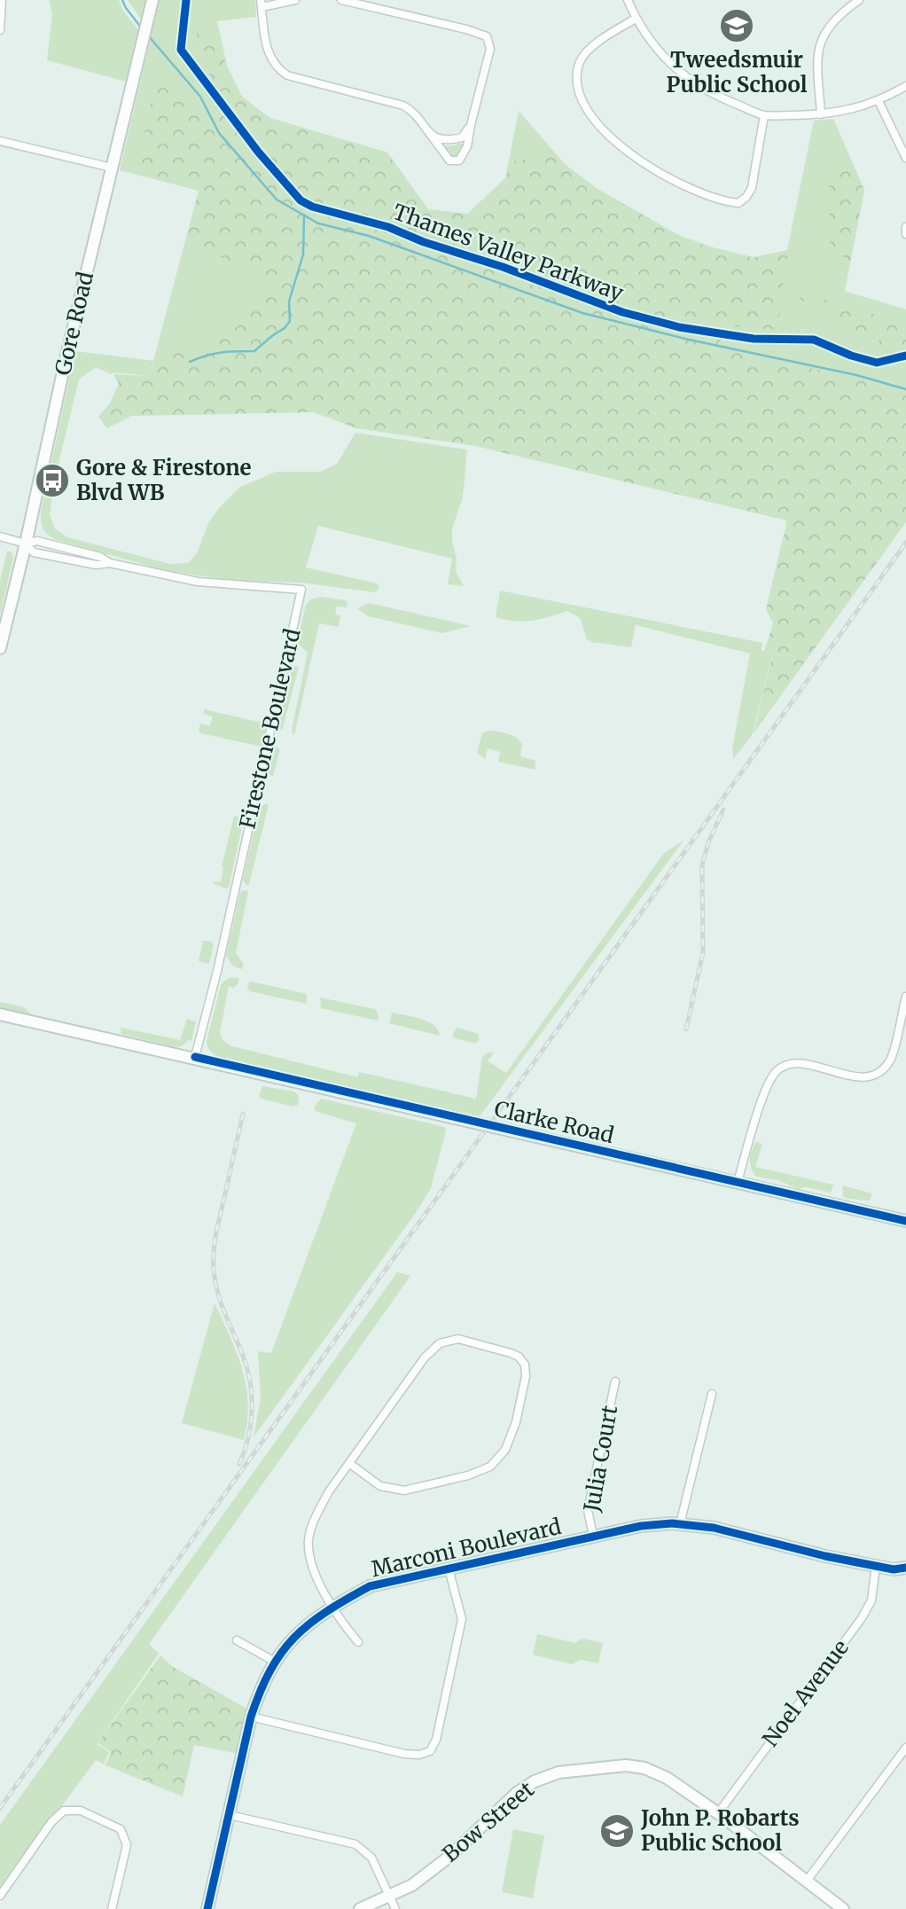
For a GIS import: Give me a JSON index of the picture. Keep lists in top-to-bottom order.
{
  "streets": {
    "main road": [
      "Gore Road",
      "Clarke Road",
      "Marconi Boulevard",
      "Bow Street"
    ],
    "street": ["Firestone Boulevard", "Julia Court", "Noel Avenue"],
    "cycle path": ["Thames Valley Parkway"]
  },
  "crossings": [
    ["Gore Road", "Firestone Boulevard"],
    ["Firestone Boulevard", "Clarke Road"],
    ["Julia Court", "Marconi Boulevard"],
    ["Marconi Boulevard", "Noel Avenue"],
    ["Noel Avenue", "Bow Street"]
  ],
  "places": {
    "school or university": ["Tweedsmuir Public School", "John P. Robarts Public School"],
    "bus stop": ["Gore & Firestone Blvd WB"]
  }
}
